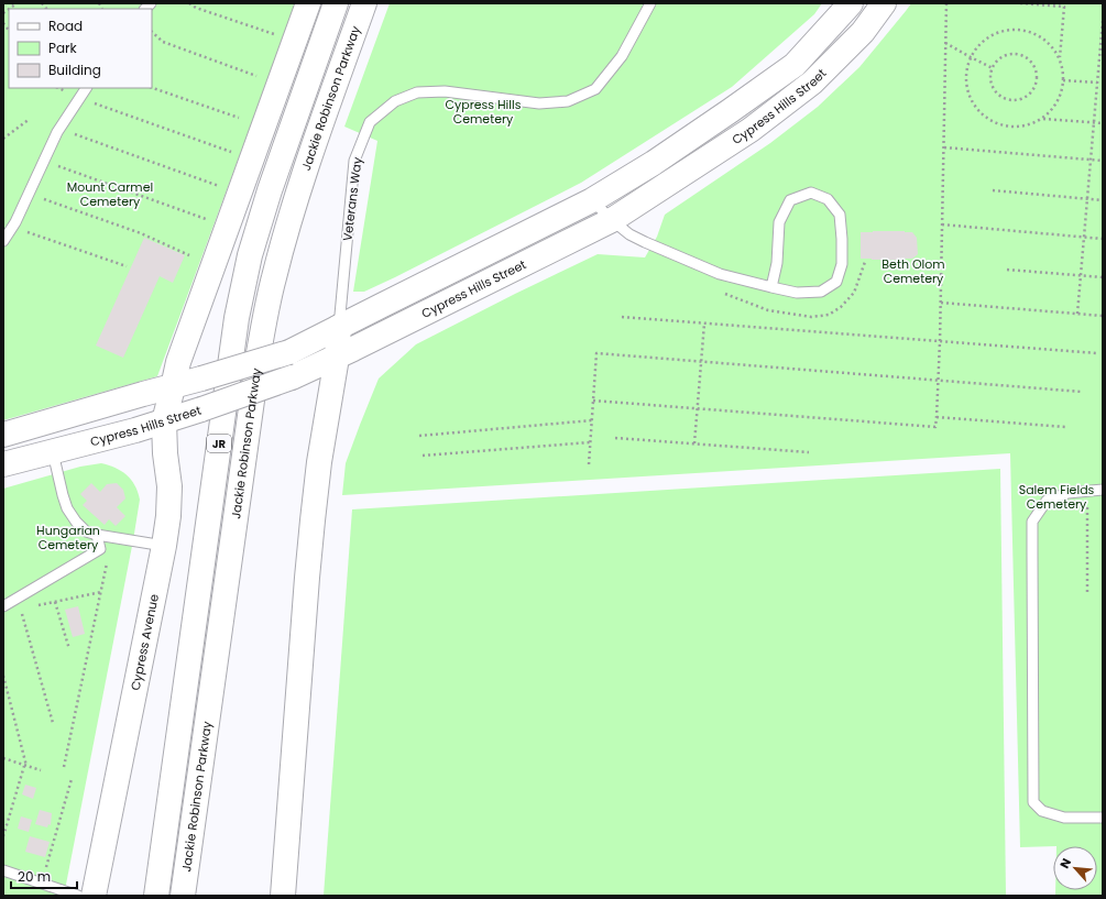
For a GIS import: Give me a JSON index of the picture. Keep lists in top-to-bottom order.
{
  "streets": {
    "main road": [
      "Jackie Robinson Parkway",
      "Cypress Hills Street",
      "JR",
      "Cypress Avenue"
    ],
    "lane": ["Veterans Way"]
  },
  "crossings": [
    ["Cypress Hills Street", "Veterans Way"],
    ["Cypress Hills Street", "Cypress Avenue"]
  ],
  "parks": [
    "Cypress Hills Cemetery",
    "Mount Carmel Cemetery",
    "Beth Olom Cemetery",
    "Salem Fields Cemetery",
    "Hungarian Cemetery"
  ],
  "legend": ["Road", "Park", "Building"],
  "scale_bar": "20 m",
  "north": "top left"
}
